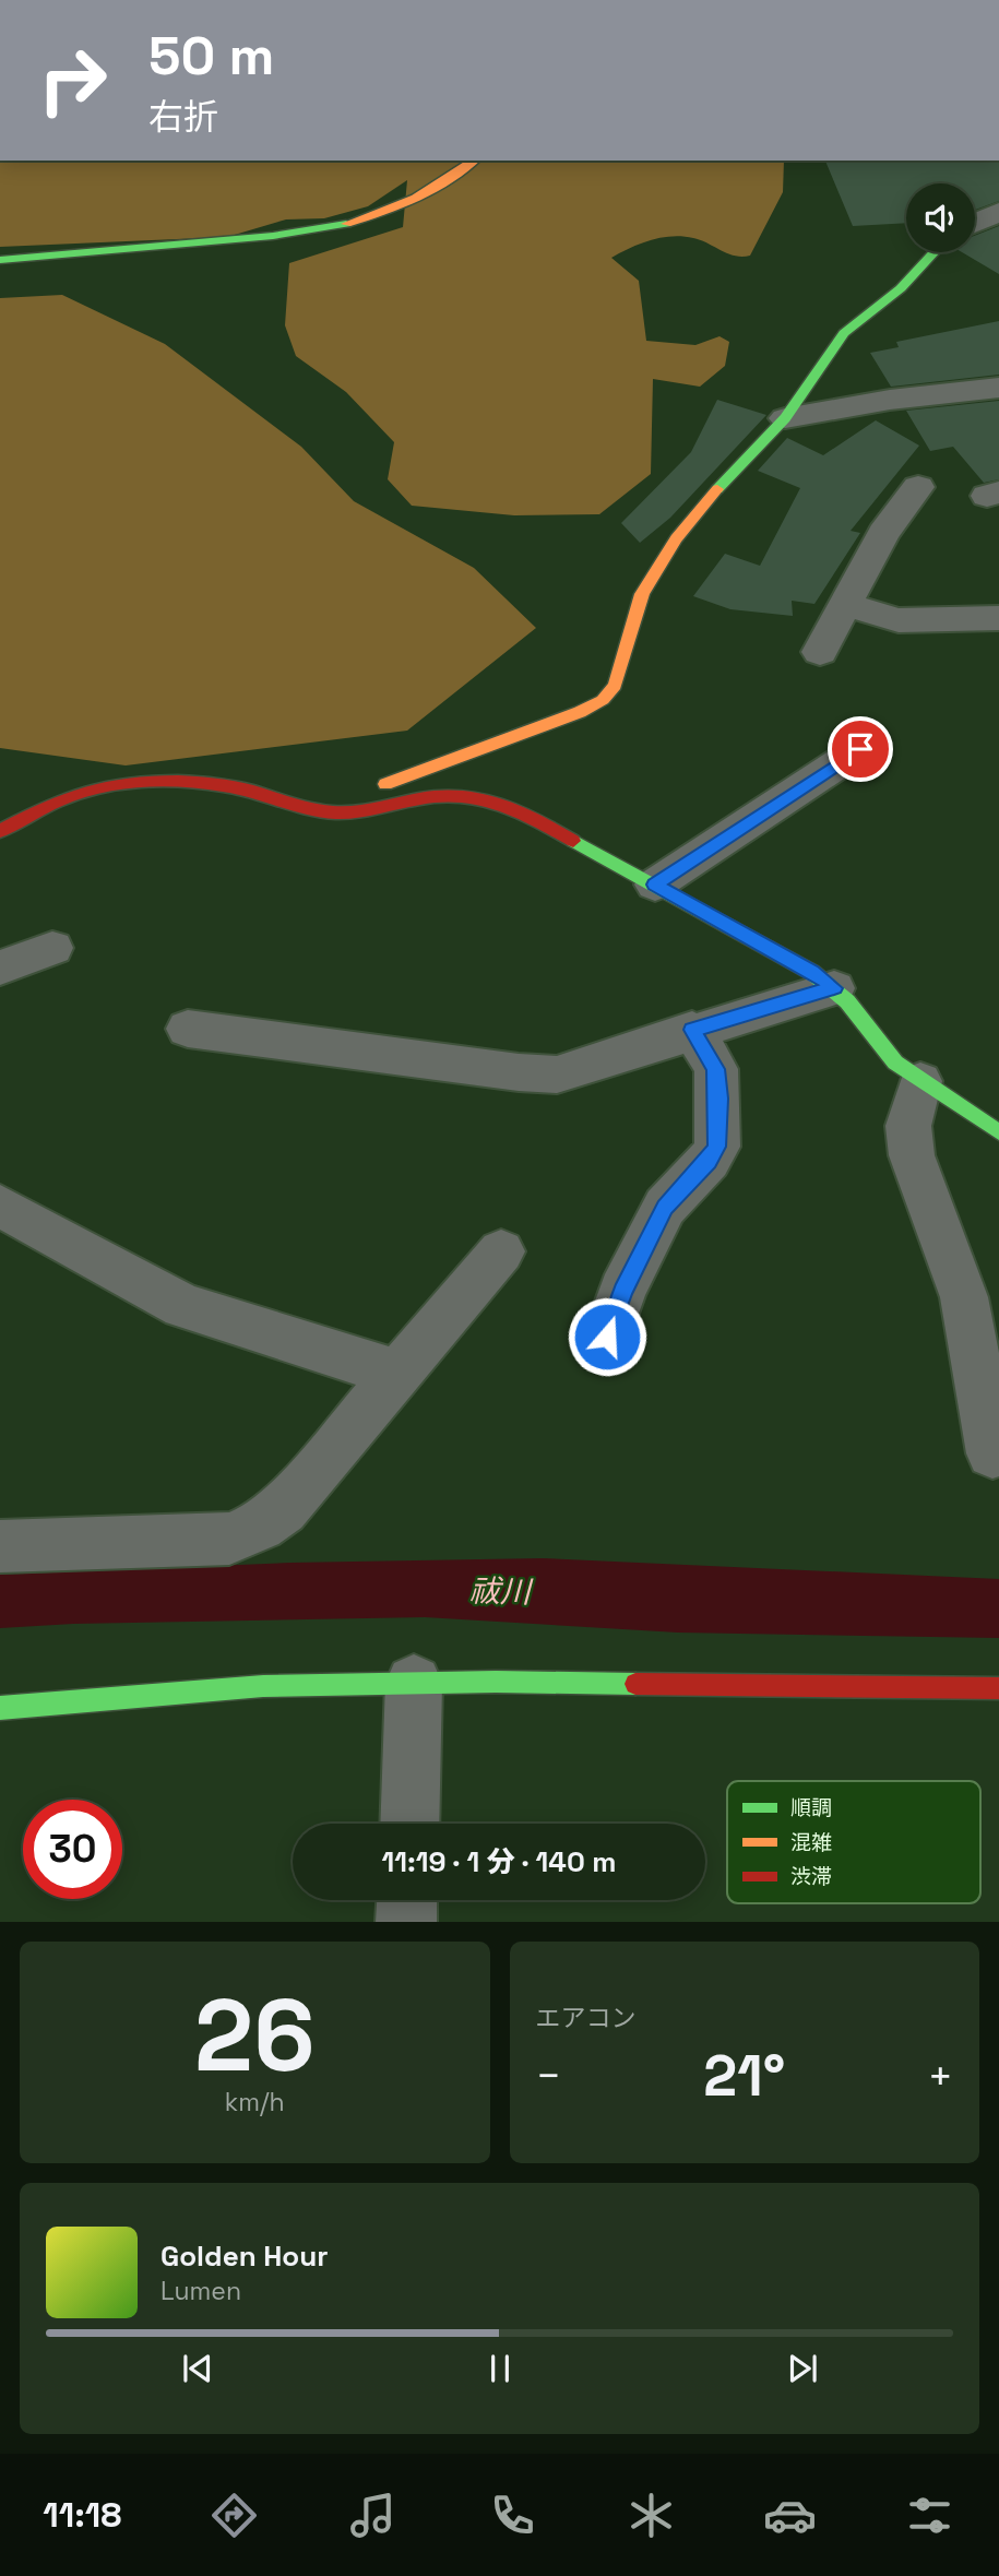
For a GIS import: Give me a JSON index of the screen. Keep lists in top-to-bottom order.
{
  "water": ["祓川"],
  "legend": ["順調", "混雑", "渋滞"],
  "page": {
    "turn": ["50 m", "右折"],
    "limit": "30",
    "trip": "11:19 · 1 分 · 140 m",
    "tile": [
      ["26", "km/h"],
      "エアコン"
    ],
    "heat": ["−", "21°", "+"],
    "song": ["Golden Hour", "Lumen"],
    "tabs": "11:18"
  }
}
